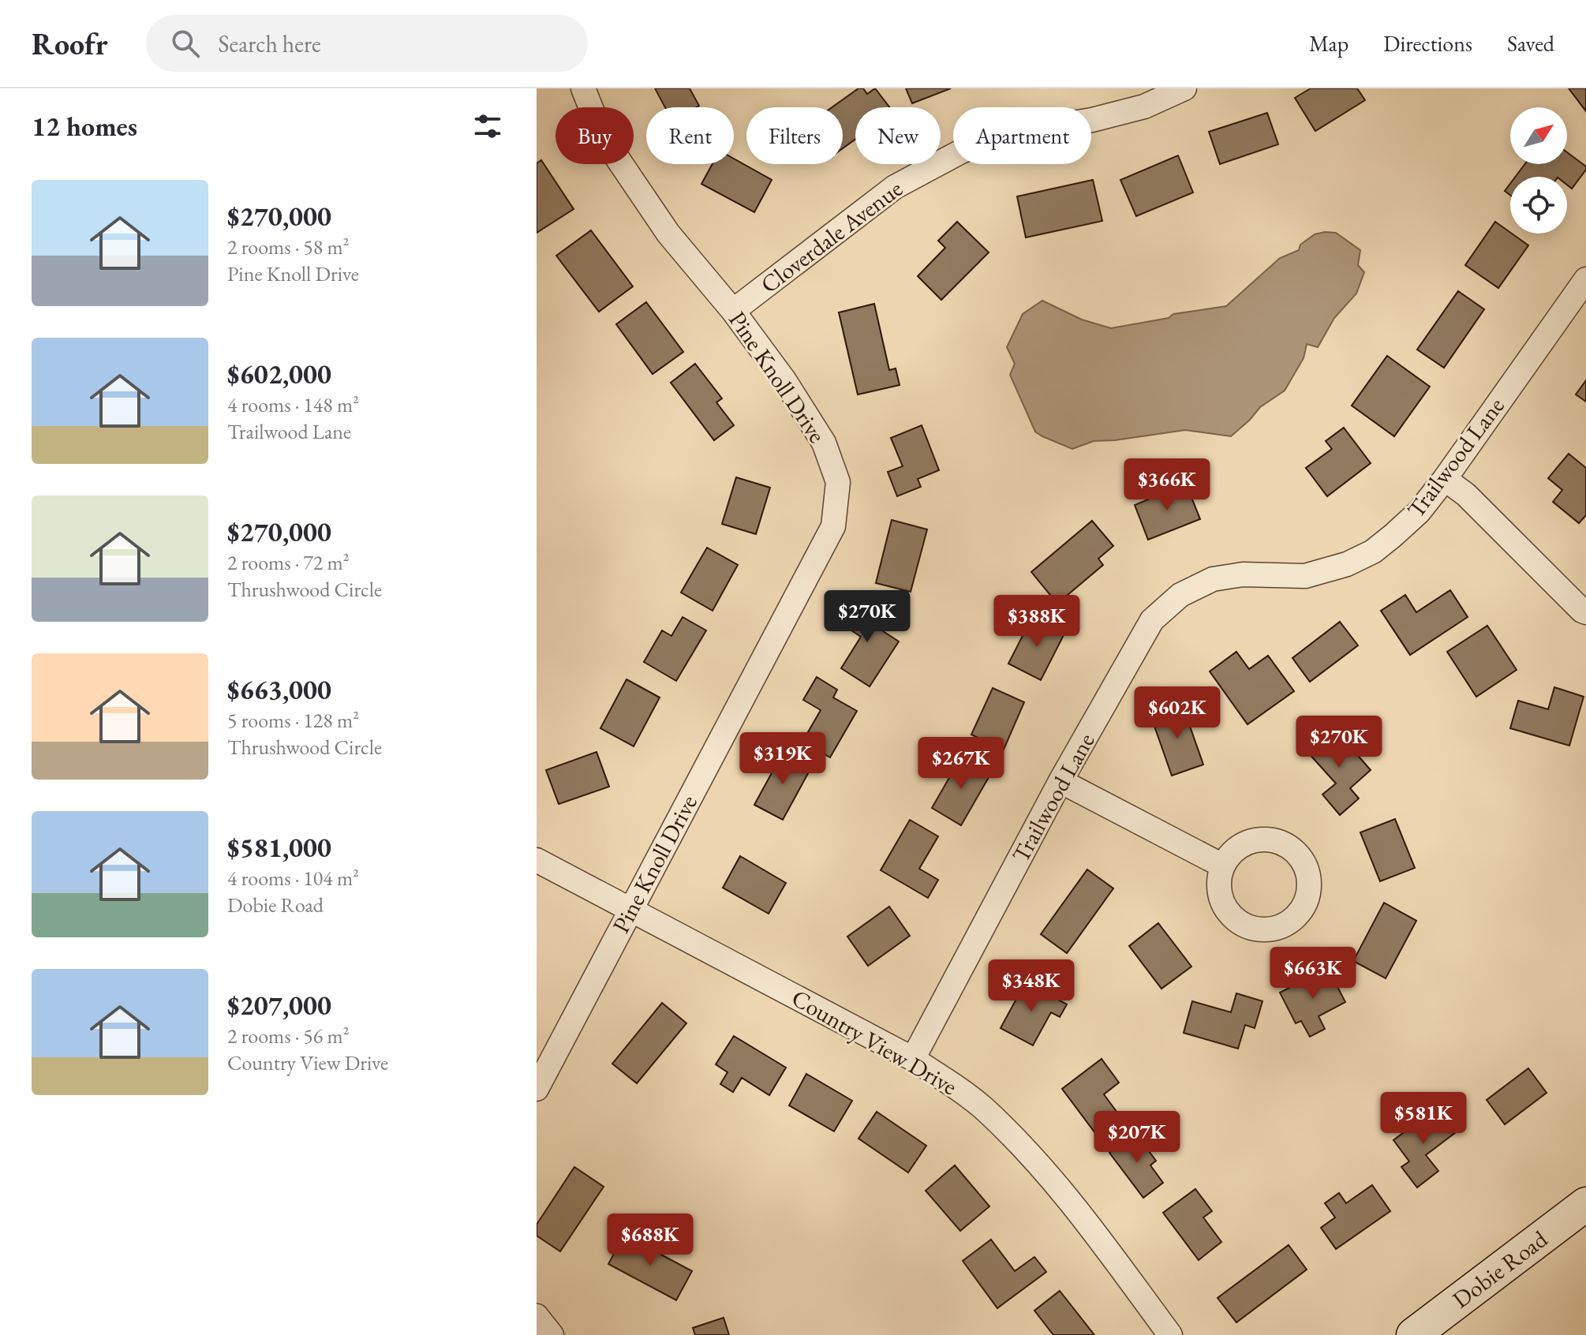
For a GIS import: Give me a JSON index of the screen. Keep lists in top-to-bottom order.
{
  "streets": {
    "street": [
      "Cloverdale Avenue",
      "Pine Knoll Drive",
      "Trailwood Lane",
      "Country View Drive",
      "Dobie Road"
    ]
  },
  "crossings": [
    ["Cloverdale Avenue", "Pine Knoll Drive"],
    ["Pine Knoll Drive", "Country View Drive"],
    ["Trailwood Lane", "Country View Drive"]
  ],
  "north": "top right",
  "page": {
    "header": "Roofr",
    "search": "Search here",
    "nav": ["Map", "Directions", "Saved"],
    "heading": "12 homes",
    "chip": [
      "Buy",
      "Rent",
      "Filters",
      "New",
      "Apartment"
    ],
    "list": [
      {
        "name": "$270,000",
        "note": "2 rooms · 58 m² · Pine Knoll Drive"
      },
      {
        "name": "$602,000",
        "note": "4 rooms · 148 m² · Trailwood Lane"
      },
      {
        "name": "$270,000",
        "note": "2 rooms · 72 m² · Thrushwood Circle"
      },
      {
        "name": "$663,000",
        "note": "5 rooms · 128 m² · Thrushwood Circle"
      },
      {
        "name": "$581,000",
        "note": "4 rooms · 104 m² · Dobie Road"
      },
      {
        "name": "$207,000",
        "note": "2 rooms · 56 m² · Country View Drive"
      }
    ],
    "price": [
      "$366K",
      "$270K",
      "$388K",
      "$602K",
      "$270K",
      "$319K",
      "$267K",
      "$663K",
      "$348K",
      "$581K",
      "$207K",
      "$688K"
    ]
  }
}
